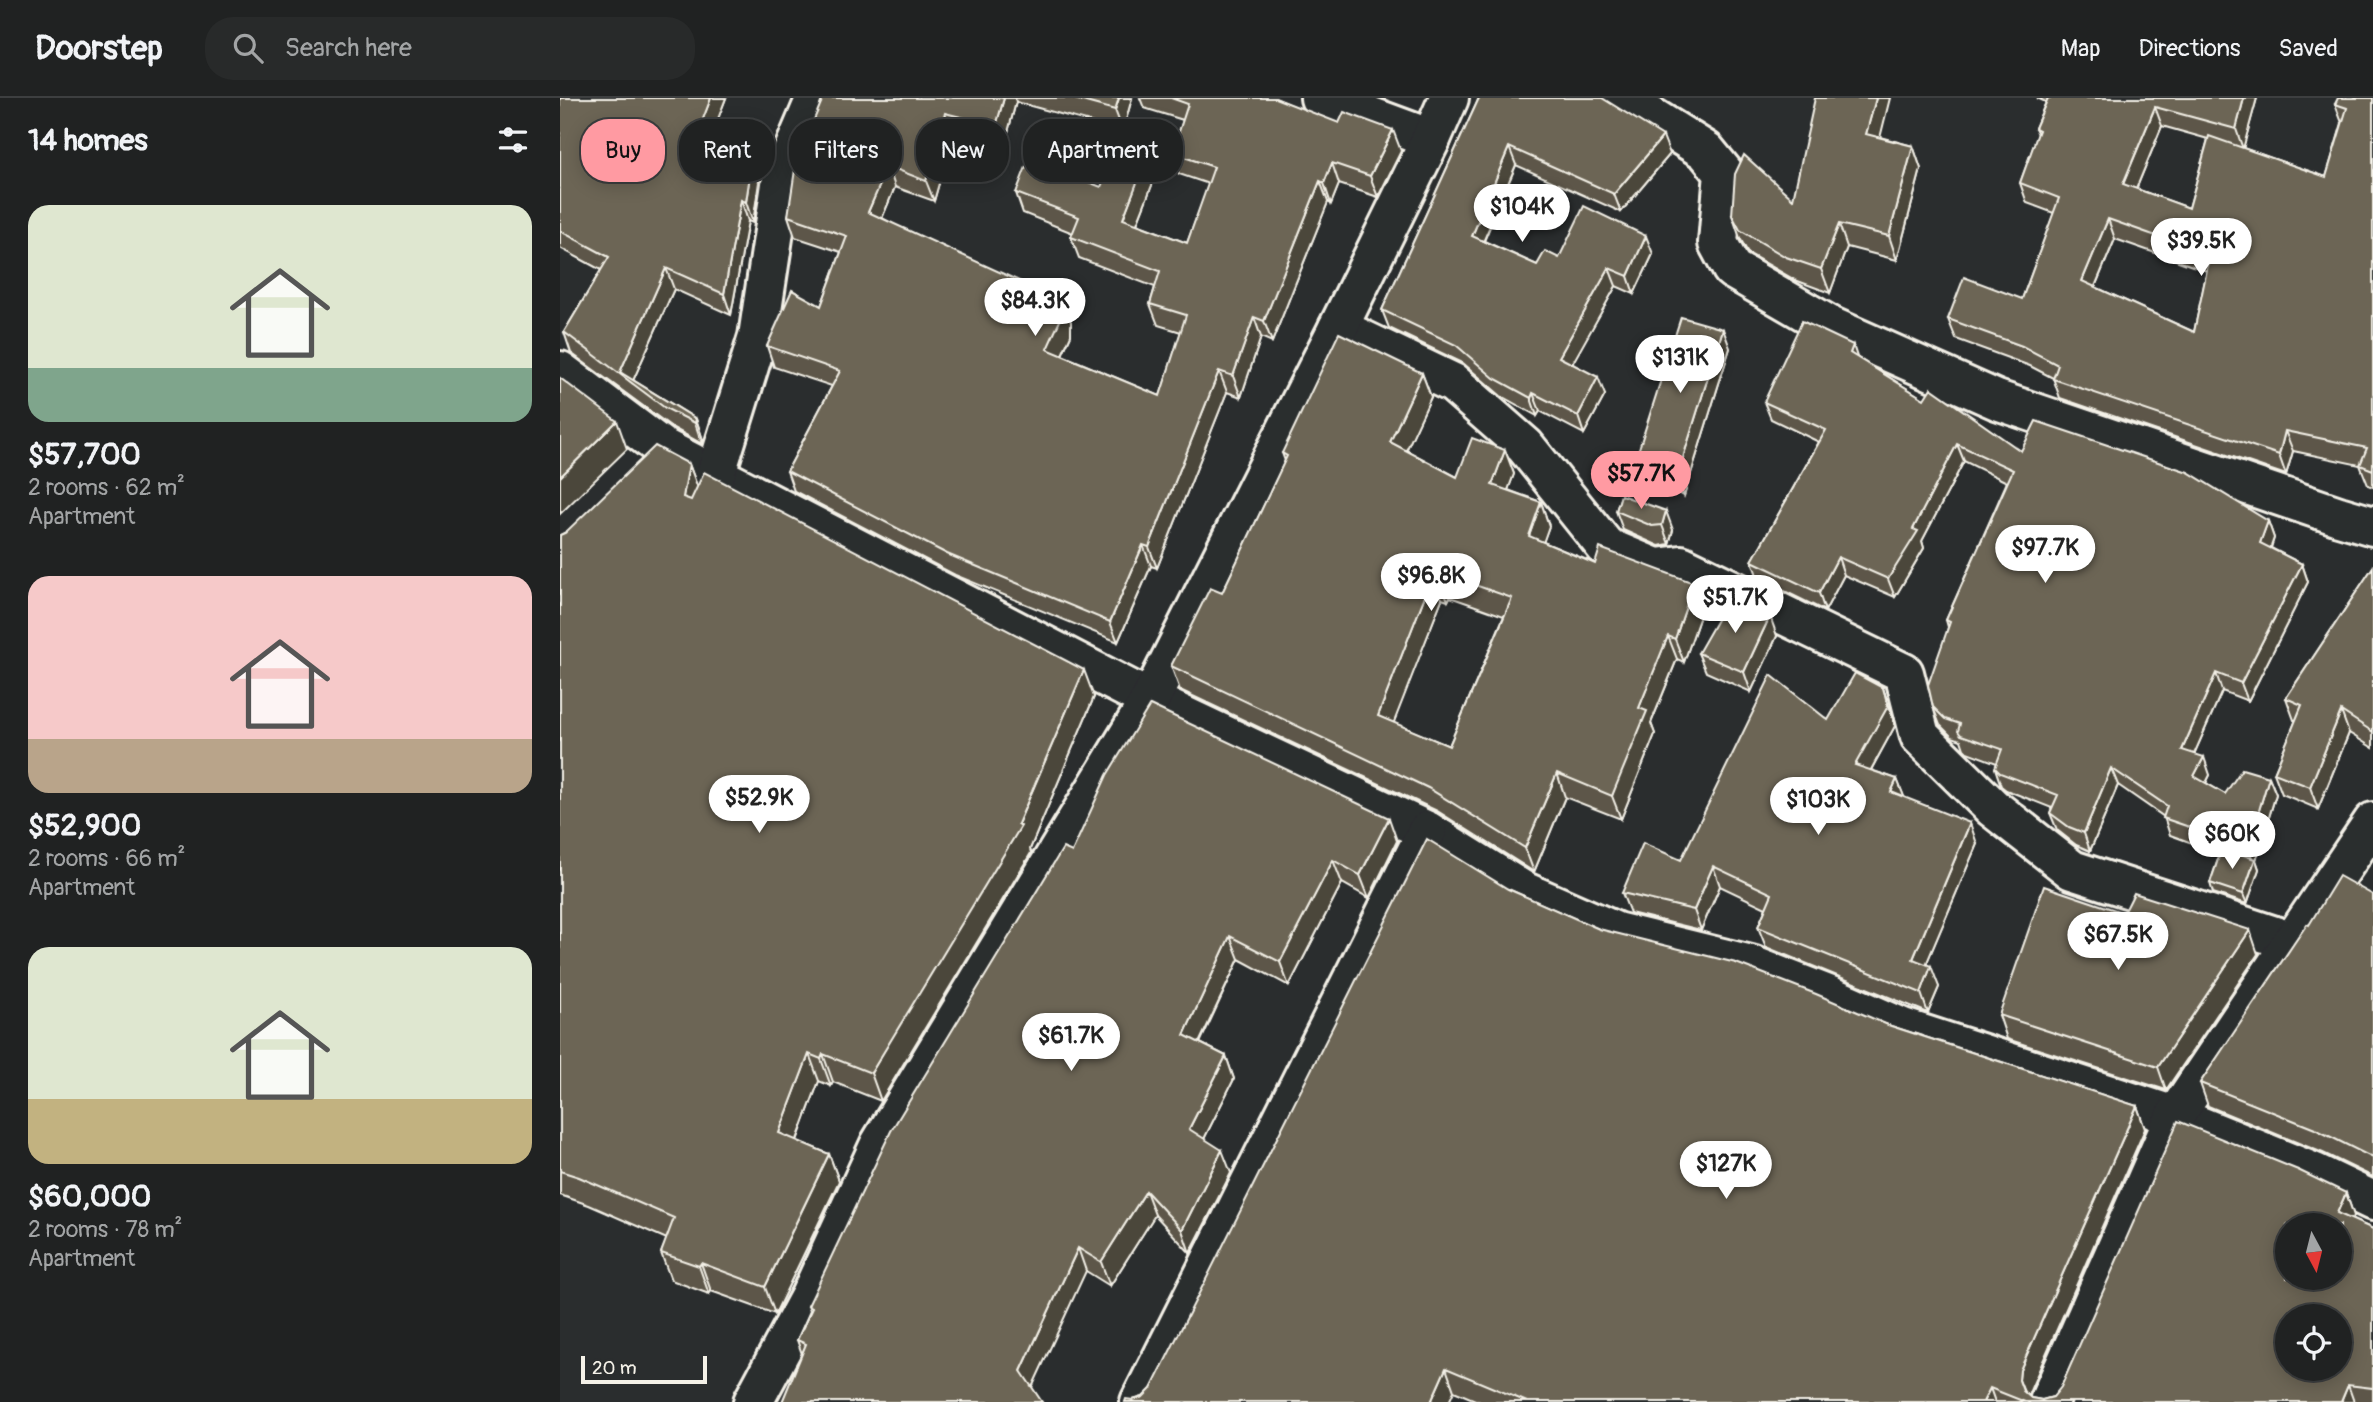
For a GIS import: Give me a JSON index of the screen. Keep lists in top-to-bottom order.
{
  "scale_bar": "20 m",
  "north": "bottom",
  "page": {
    "header": "Doorstep",
    "search": "Search here",
    "nav": ["Map", "Directions", "Saved"],
    "heading": "14 homes",
    "chip": [
      "Buy",
      "Rent",
      "Filters",
      "New",
      "Apartment"
    ],
    "list": [
      {
        "name": "$57,700",
        "note": "2 rooms · 62 m² · Apartment"
      },
      {
        "name": "$52,900",
        "note": "2 rooms · 66 m² · Apartment"
      },
      {
        "name": "$60,000",
        "note": "2 rooms · 78 m² · Apartment"
      }
    ],
    "price": [
      "$104K",
      "$39.5K",
      "$84.3K",
      "$131K",
      "$57.7K",
      "$97.7K",
      "$96.8K",
      "$51.7K",
      "$52.9K",
      "$103K",
      "$60K",
      "$67.5K",
      "$61.7K",
      "$127K"
    ],
    "scale": "20 m"
  }
}
